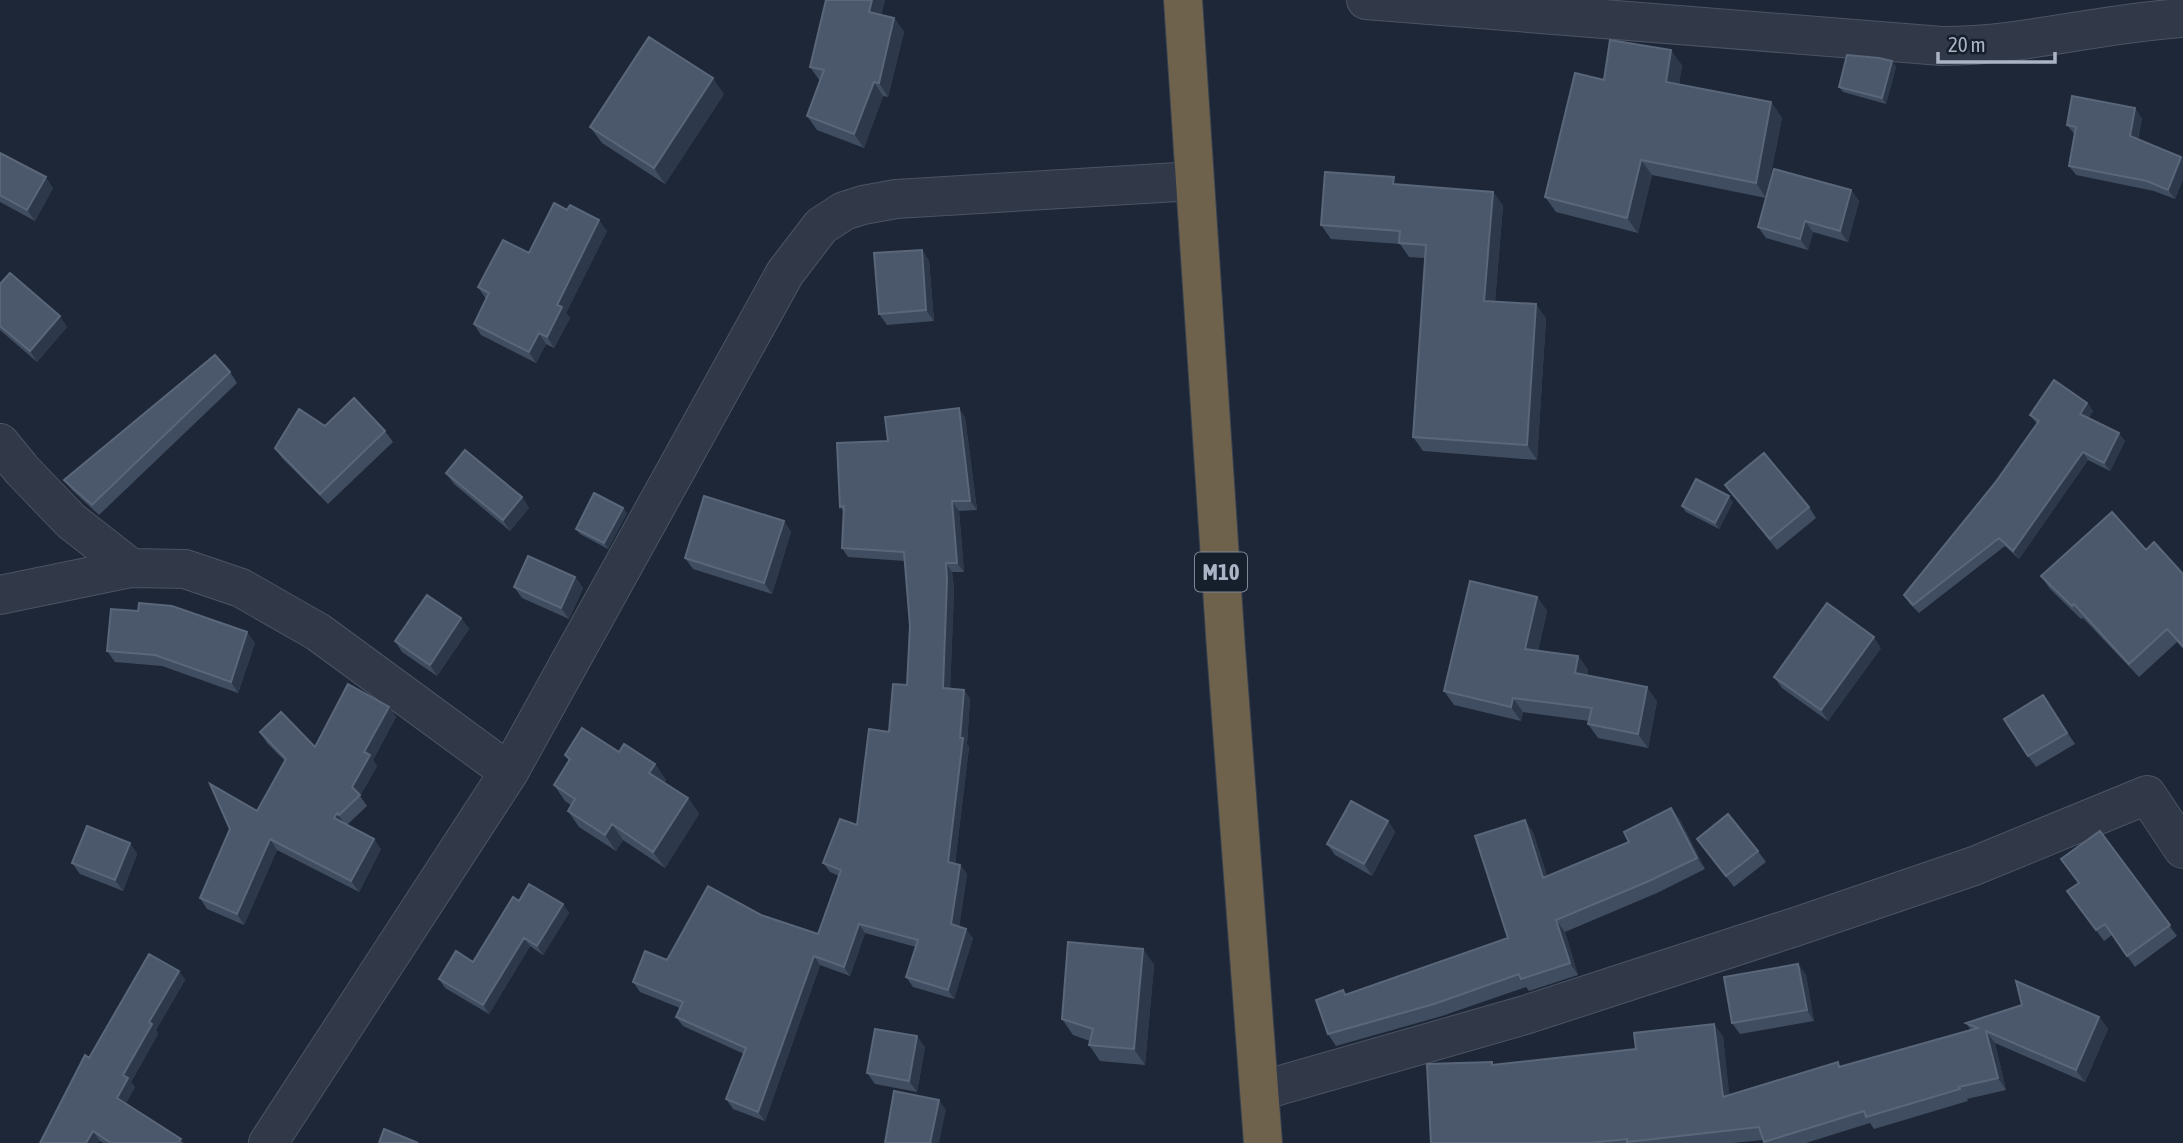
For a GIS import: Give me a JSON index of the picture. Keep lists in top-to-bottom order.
{
  "streets": {
    "highway": ["M10"]
  },
  "scale_bar": "20 m"
}
